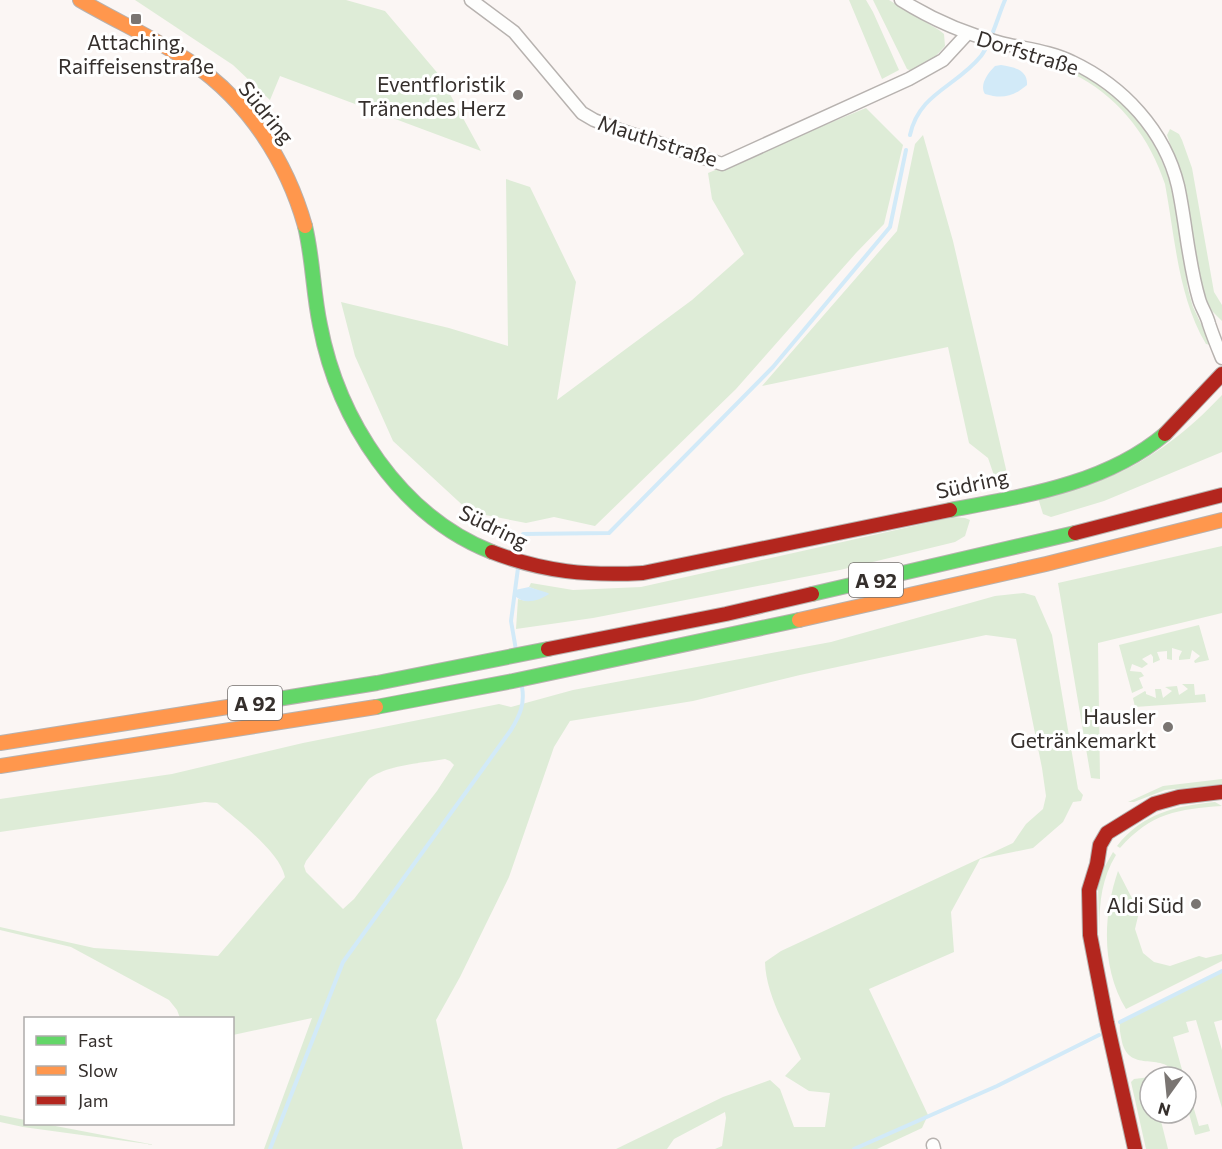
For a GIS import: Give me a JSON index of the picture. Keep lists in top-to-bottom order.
{
  "streets": {
    "main road": ["Südring", "A 92"],
    "street": ["Dorfstraße", "Mauthstraße"]
  },
  "crossings": [
    ["Dorfstraße", "Mauthstraße"]
  ],
  "places": {
    "transit": ["Attaching, Raiffeisenstraße"],
    "other": ["Eventfloristik Tränendes Herz", "Hausler Getränkemarkt", "Aldi Süd"]
  },
  "legend": ["Fast", "Slow", "Jam"],
  "north": "bottom"
}
